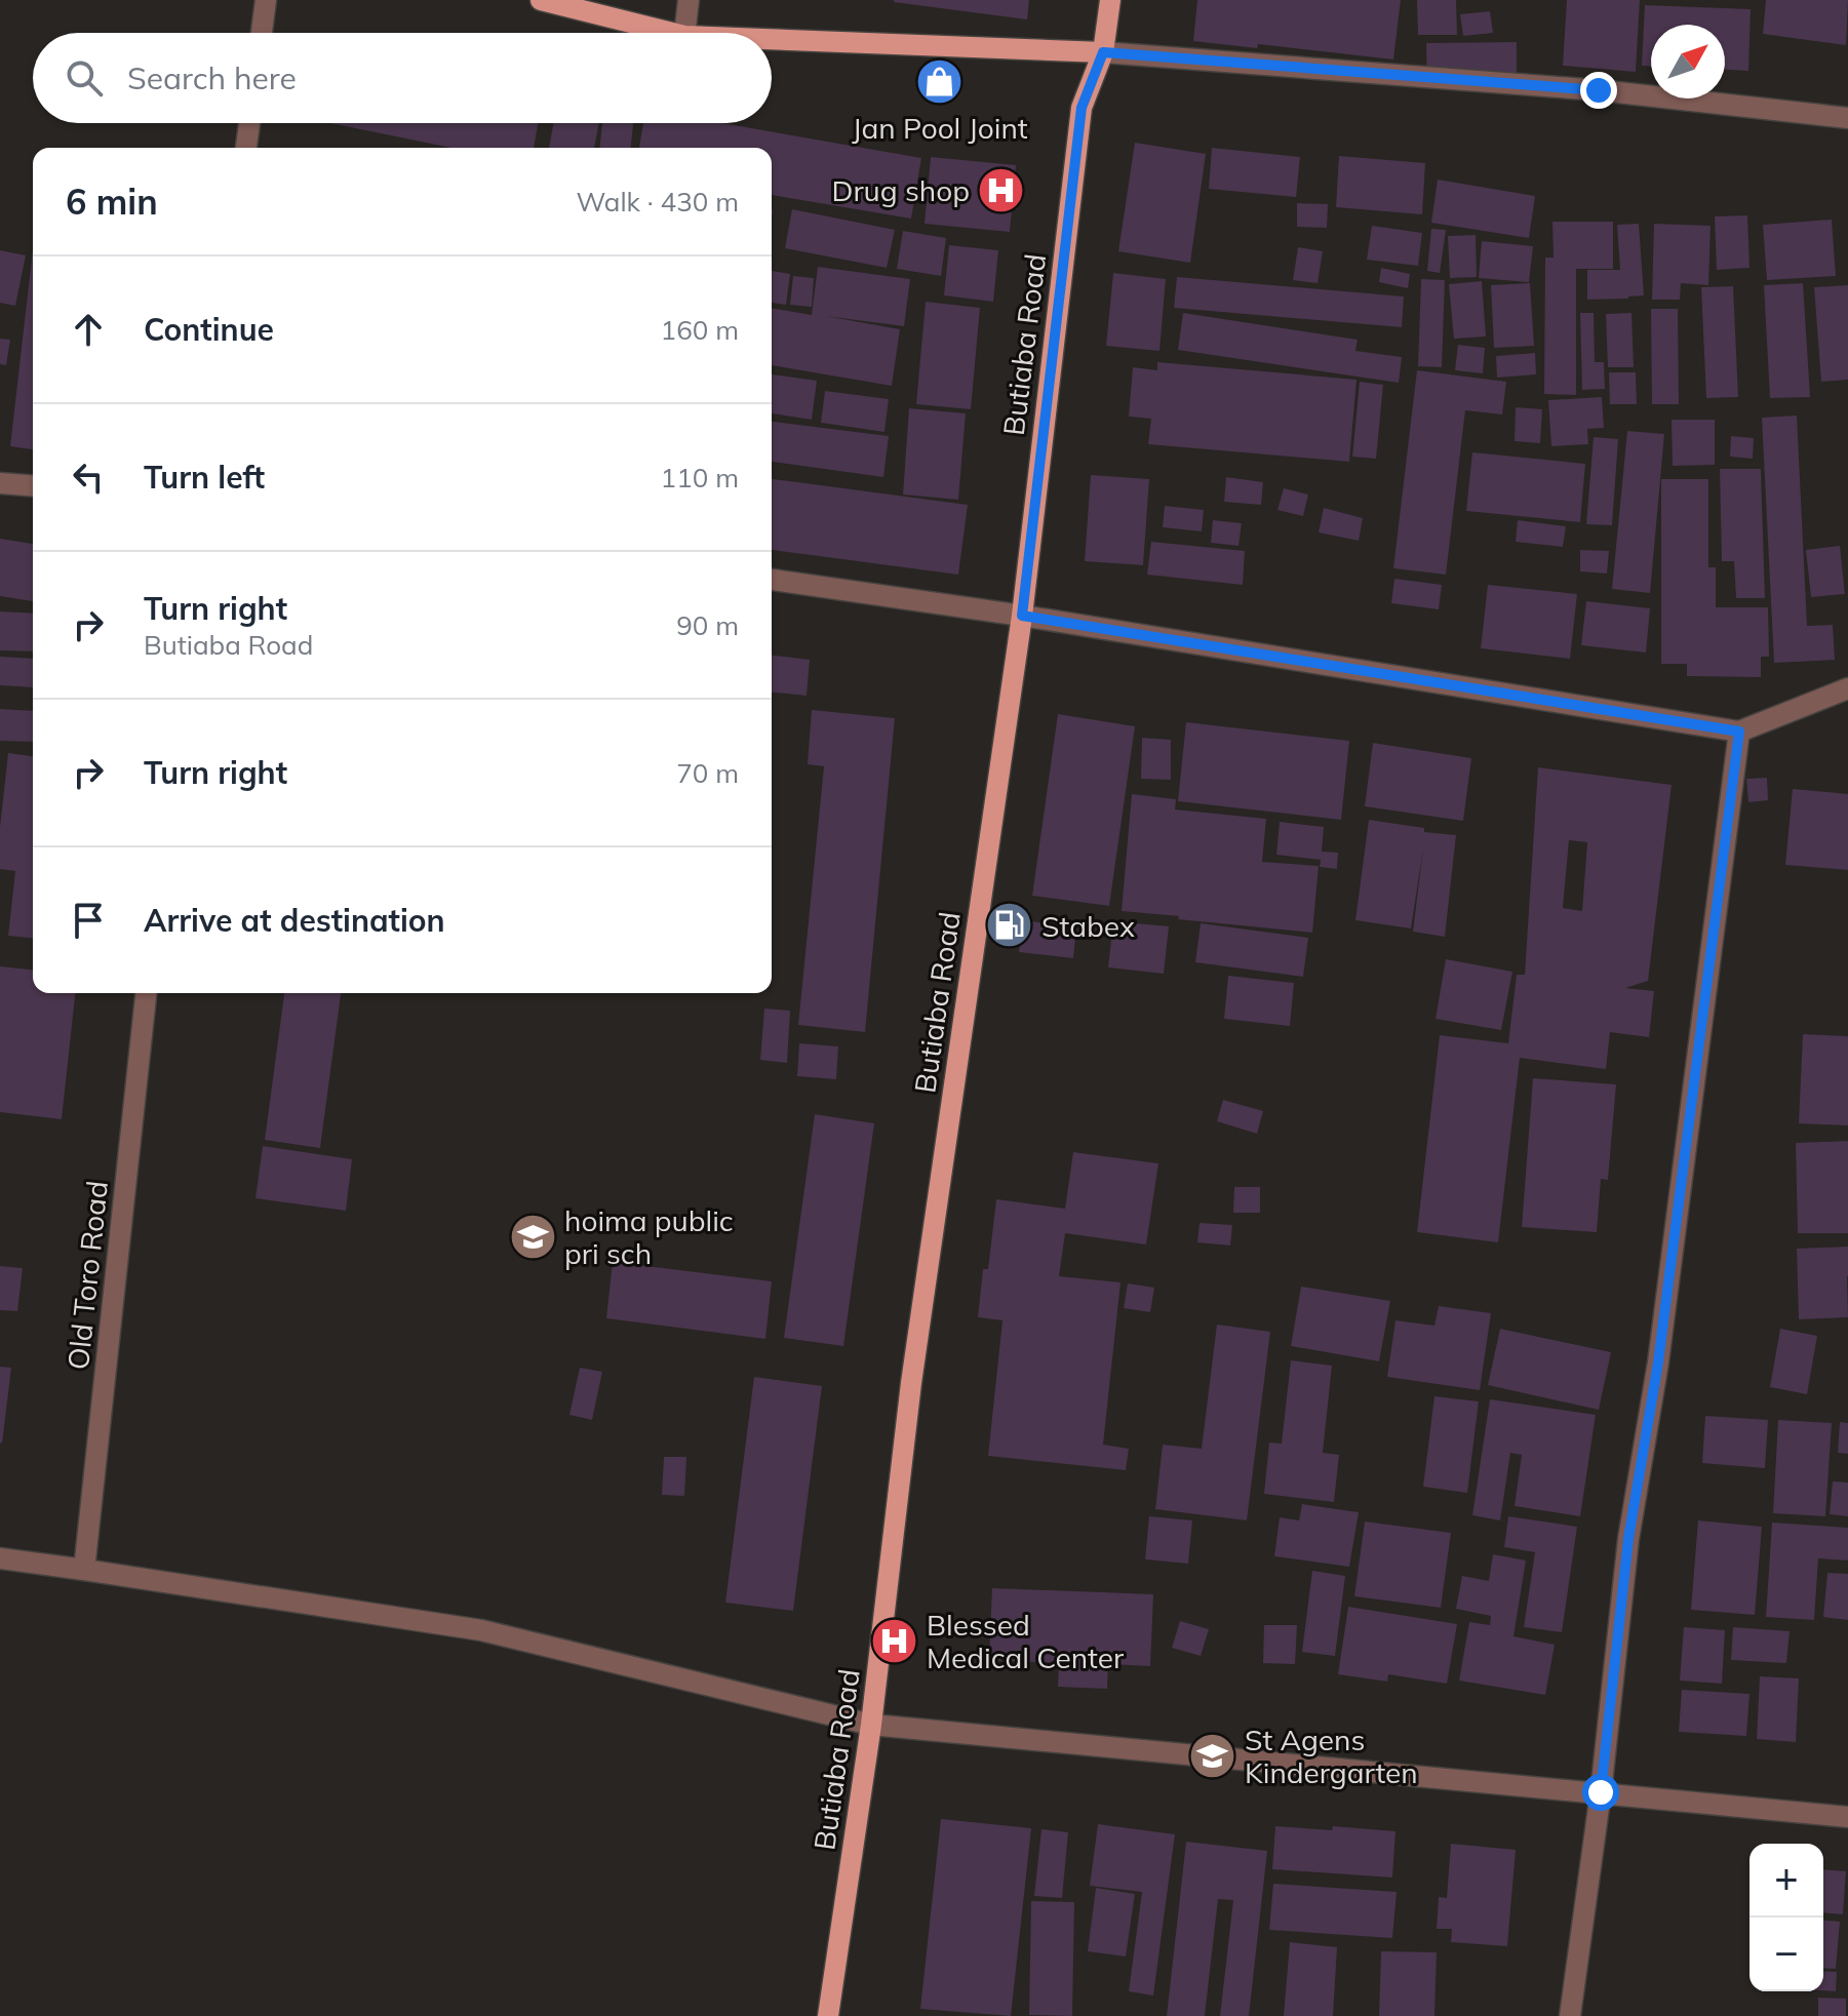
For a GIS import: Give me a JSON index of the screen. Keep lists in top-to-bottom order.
{
  "streets": {
    "main road": ["Butiaba Road"],
    "street": ["Old Toro Road"]
  },
  "places": {
    "shop": ["Jan Pool Joint"],
    "hospital": ["Drug shop", "Blessed Medical Center"],
    "fuel station": ["Stabex"],
    "school or university": ["hoima public pri sch", "St Agens Kindergarten"]
  },
  "north": "top right",
  "page": {
    "search": "Search here",
    "heading": ["6 min", "Walk · 430 m"],
    "list": [
      ["Continue", "160 m"],
      ["Turn left", "110 m"],
      ["Turn right", "Butiaba Road", "90 m"],
      ["Turn right", "70 m"],
      "Arrive at destination"
    ],
    "map_buttons": ["+", "−"]
  }
}
